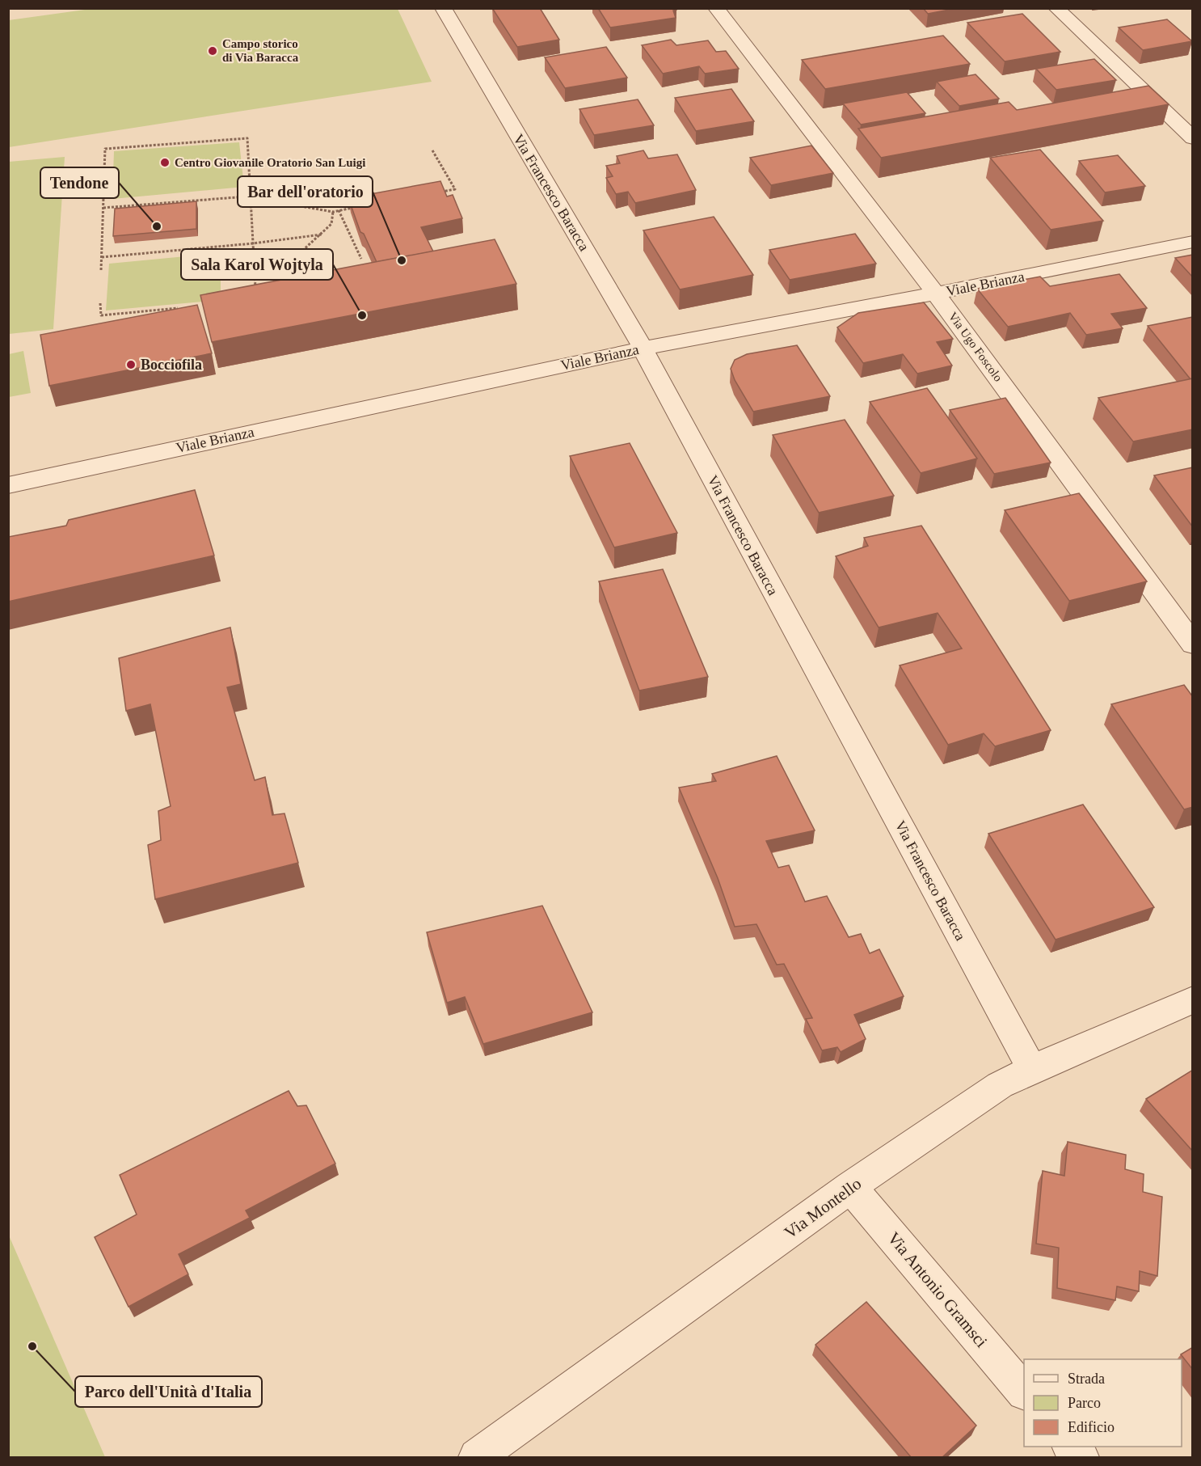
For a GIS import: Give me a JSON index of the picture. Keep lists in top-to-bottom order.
{
  "streets": {
    "street": [
      "Via Francesco Baracca",
      "Viale Brianza",
      "Via Ugo Foscolo",
      "Via Montello",
      "Via Antonio Gramsci"
    ]
  },
  "crossings": [
    ["Via Francesco Baracca", "Viale Brianza"],
    ["Via Francesco Baracca", "Via Montello"],
    ["Viale Brianza", "Via Ugo Foscolo"],
    ["Via Montello", "Via Antonio Gramsci"]
  ],
  "places": [
    "Campo storico di Via Baracca",
    "Centro Giovanile Oratorio San Luigi",
    "Tendone",
    "Bar dell'oratorio",
    "Sala Karol Wojtyla",
    "Bocciofila",
    "Parco dell'Unità d'Italia"
  ],
  "legend": ["Strada", "Parco", "Edificio"]
}
